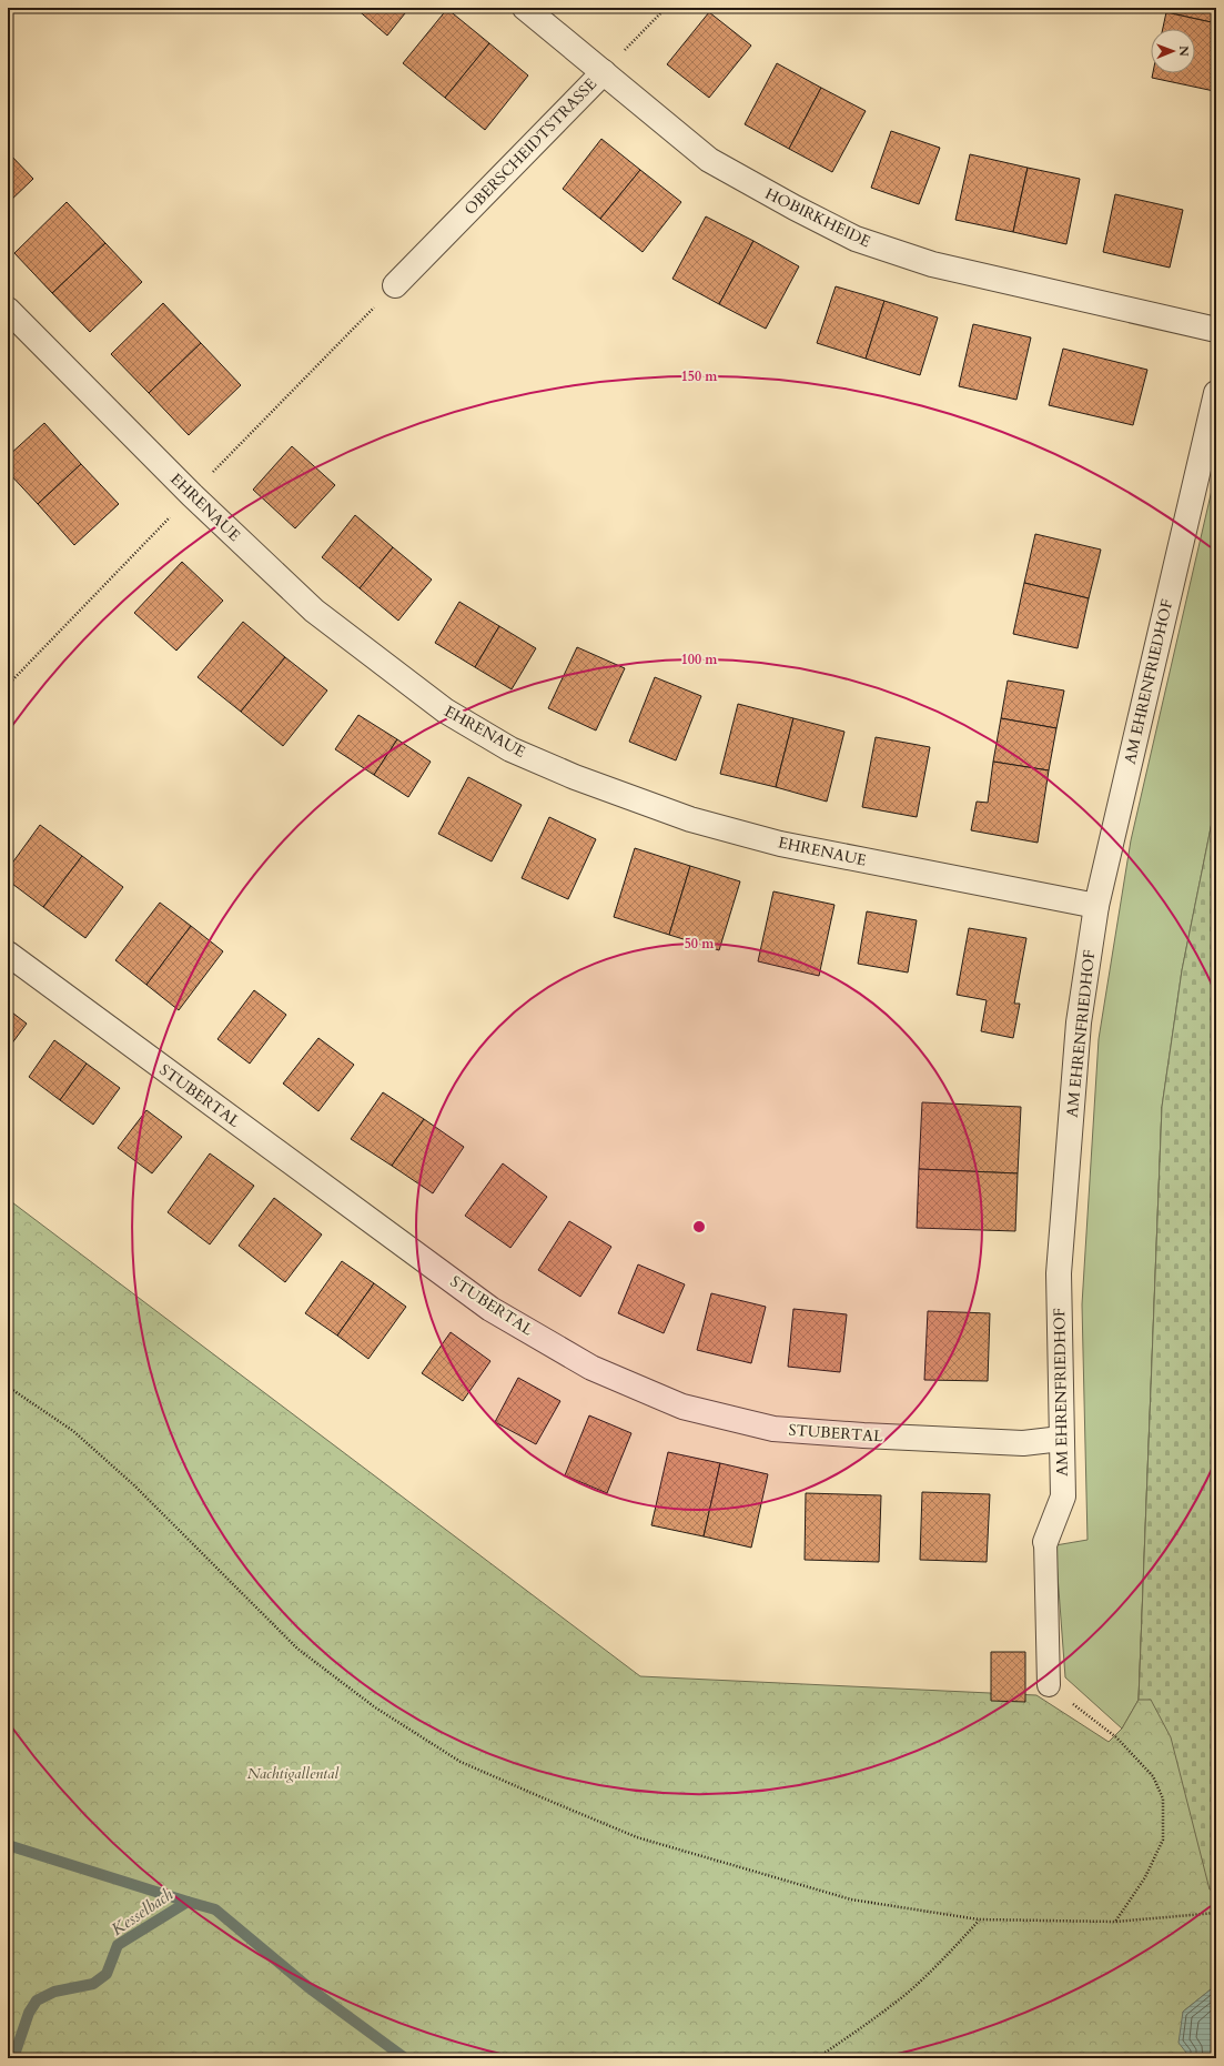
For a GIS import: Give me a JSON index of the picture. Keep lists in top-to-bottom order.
{
  "streets": {
    "street": [
      "OBERSCHEIDTSTRASSE",
      "HOBIRKHEIDE",
      "EHRENAUE",
      "AM EHRENFRIEDHOF",
      "STUBERTAL"
    ]
  },
  "crossings": [
    ["OBERSCHEIDTSTRASSE", "HOBIRKHEIDE"],
    ["EHRENAUE", "AM EHRENFRIEDHOF"],
    ["AM EHRENFRIEDHOF", "STUBERTAL"]
  ],
  "water": ["Kesselbach"],
  "parks": ["Nachtigallental"],
  "north": "right",
  "rings": ["150 m", "100 m", "50 m"]
}
